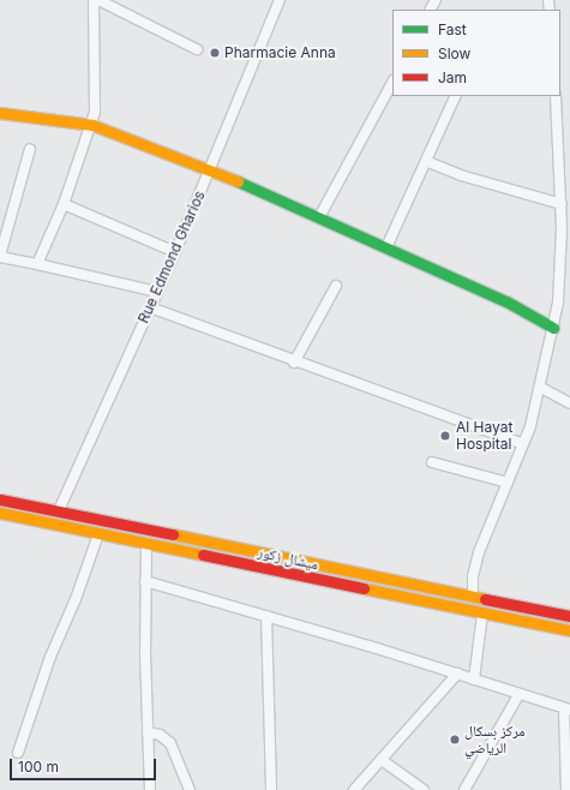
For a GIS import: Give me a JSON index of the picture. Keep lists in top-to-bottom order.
{
  "streets": {
    "main road": ["ميشال زكور"],
    "street": ["Rue Edmond Gharios"]
  },
  "crossings": [
    ["Rue Edmond Gharios", "ميشال زكور"]
  ],
  "places": ["Pharmacie Anna", "Al Hayat Hospital", "مركز بسكال الرياضي"],
  "legend": ["Fast", "Slow", "Jam"],
  "scale_bar": "100 m"
}
